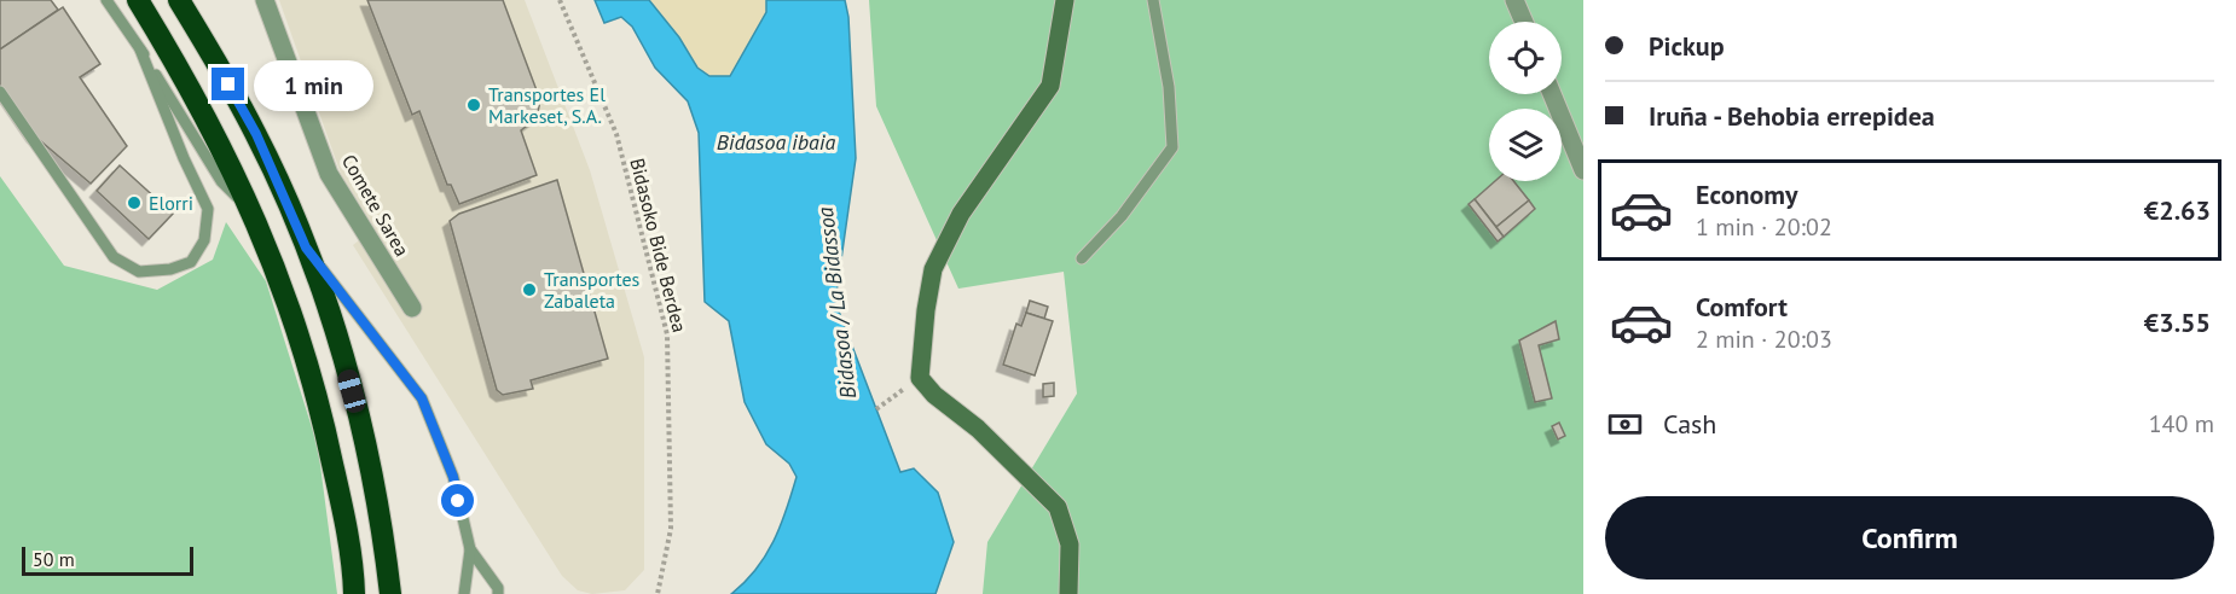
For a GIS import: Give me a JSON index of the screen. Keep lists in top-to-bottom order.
{
  "streets": {
    "street": ["Comete Sarea"],
    "path": ["Bidasoko Bide Berdea"]
  },
  "water": ["Bidasoa ibaia", "Bidasoa / La Bidassoa"],
  "places": ["Transportes El Markeset, S.A.", "Elorri", "Transportes Zabaleta"],
  "scale_bar": "50 m",
  "page": {
    "banner": ["Pickup", "Iruña - Behobia errepidea"],
    "bubble": "1 min",
    "list": [
      {
        "name": "Economy",
        "note": "1 min · 20:02",
        "value": "€2.63"
      },
      {
        "name": "Comfort",
        "note": "2 min · 20:03",
        "value": "€3.55"
      }
    ],
    "pay": ["Cash", "140 m"],
    "buttons": "Confirm",
    "scale": "50 m"
  }
}
